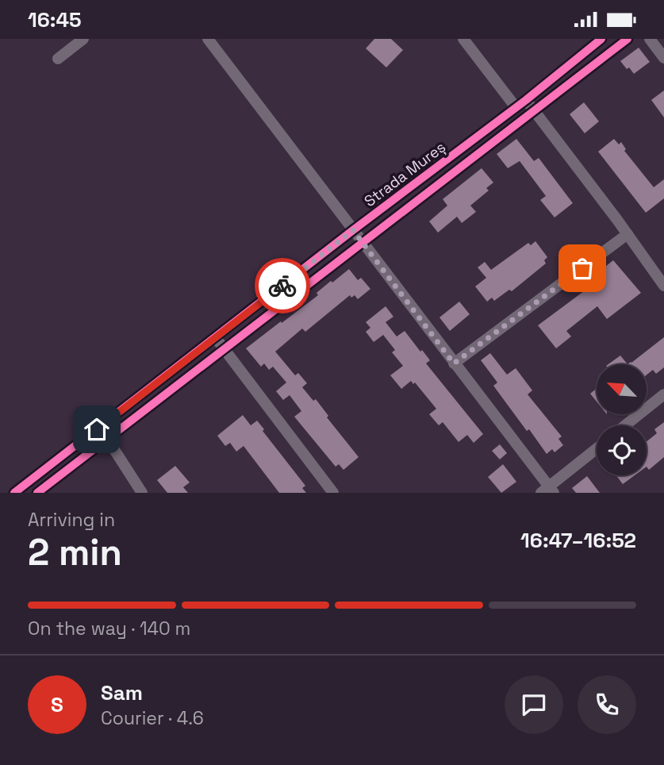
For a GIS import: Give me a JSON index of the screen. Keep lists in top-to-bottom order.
{
  "streets": {
    "street": ["Strada Mureș"]
  },
  "north": "top left",
  "page": {
    "status": "16:45",
    "heading": ["2 min", "Arriving in", "16:47–16:52"],
    "panel": ["Sam", "Courier · 4.6"],
    "bar": "On the way · 140 m",
    "round": "S"
  }
}
